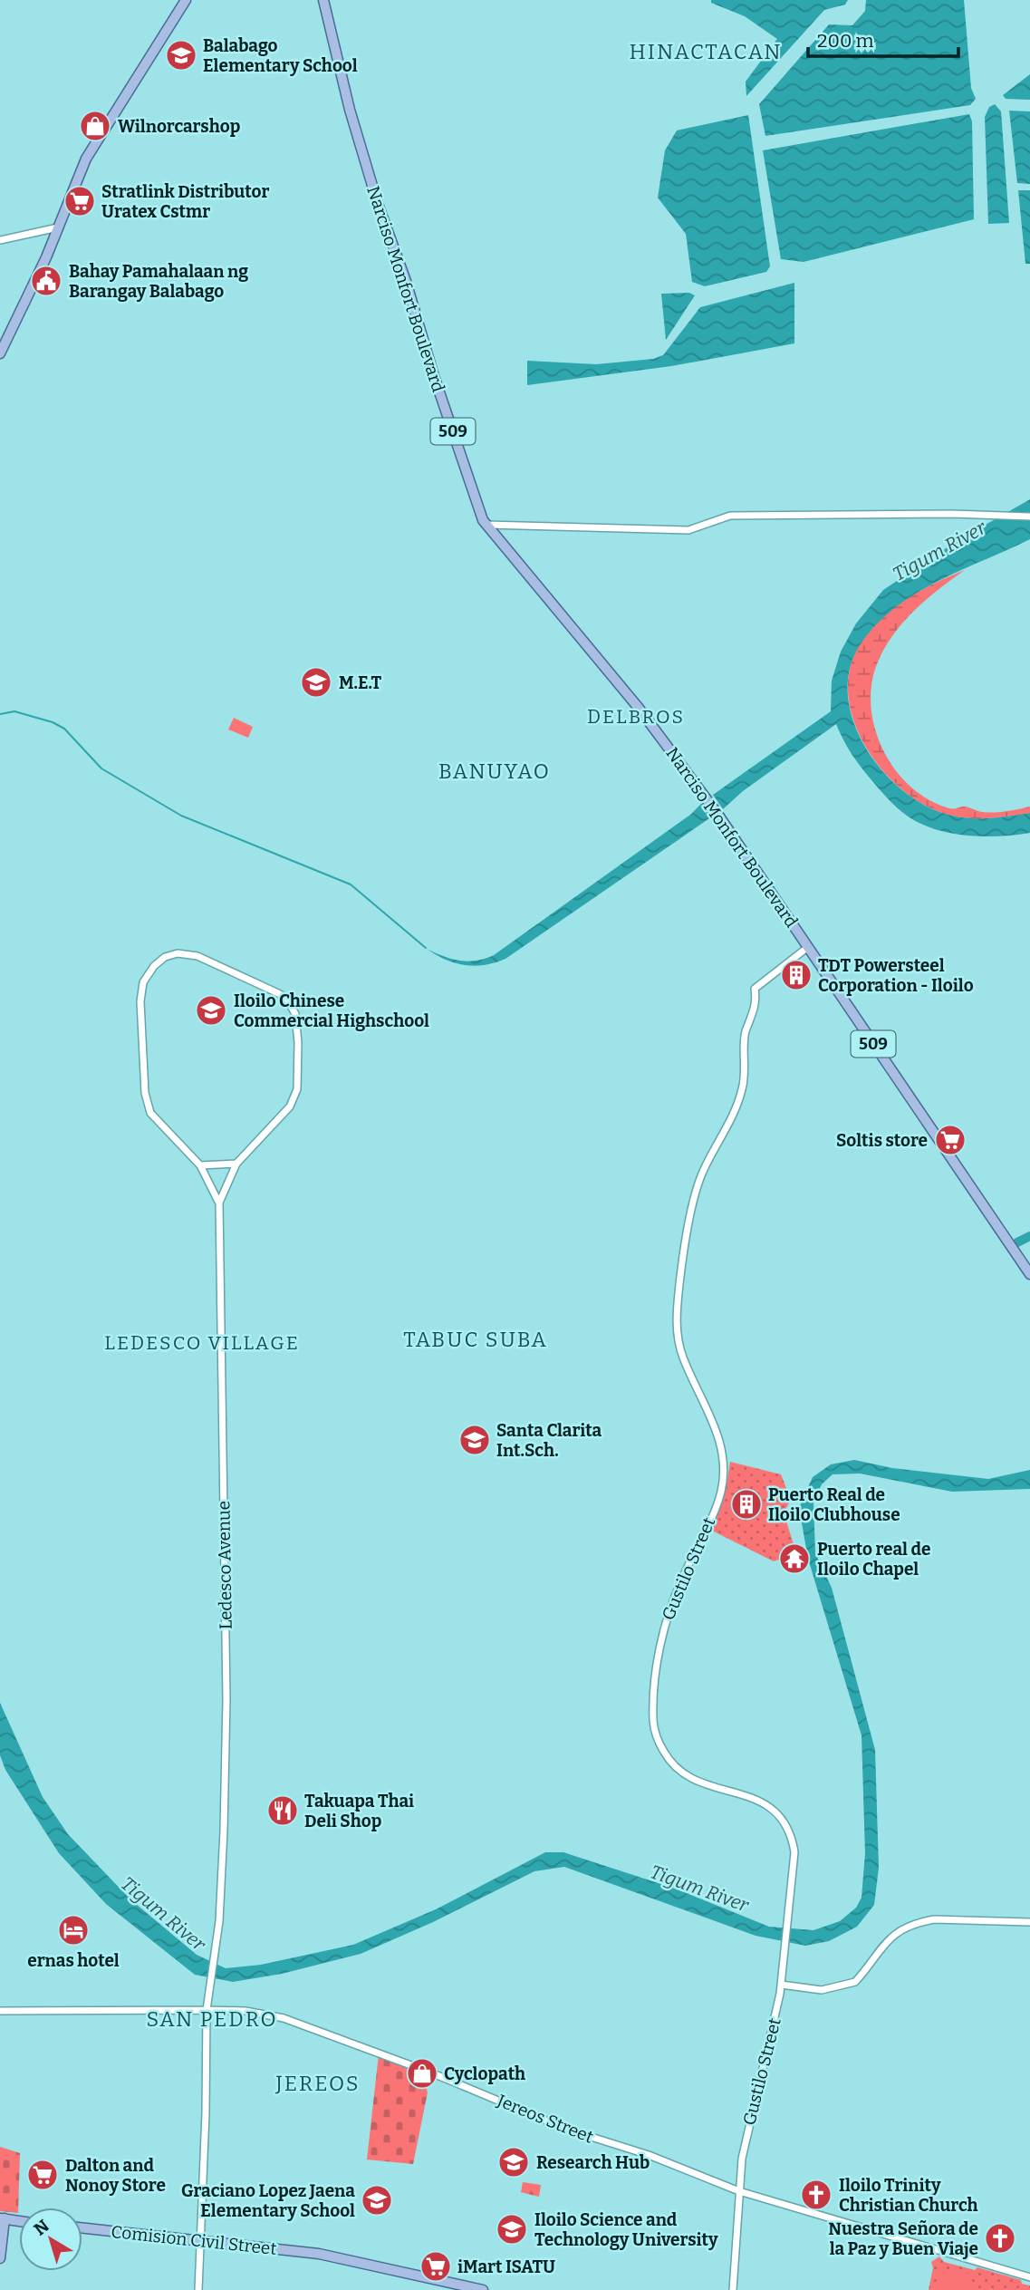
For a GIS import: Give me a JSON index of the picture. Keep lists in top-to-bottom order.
{
  "streets": {
    "main road": ["Narciso Monfort Boulevard", "509", "Comision Civil Street"],
    "street": ["Ledesco Avenue", "Gustilo Street", "Jereos Street"]
  },
  "crossings": [
    ["Narciso Monfort Boulevard", "Gustilo Street"],
    ["Ledesco Avenue", "Jereos Street"],
    ["Ledesco Avenue", "Comision Civil Street"],
    ["Gustilo Street", "Jereos Street"]
  ],
  "districts": [
    "HINACTACAN",
    "DELBROS",
    "BANUYAO",
    "TABUC SUBA",
    "LEDESCO VILLAGE",
    "SAN PEDRO",
    "JEREOS"
  ],
  "water": ["Tigum River"],
  "places": {
    "school or university": [
      "Balabago Elementary School",
      "M.E.T",
      "Iloilo Chinese Commercial Highschool",
      "Santa Clarita Int.Sch.",
      "Research Hub",
      "Graciano Lopez Jaena Elementary School",
      "Iloilo Science and Technology University"
    ],
    "shop": ["Wilnorcarshop", "Cyclopath"],
    "supermarket": [
      "Stratlink Distributor Uratex Cstmr",
      "Soltis store",
      "Dalton and Nonoy Store",
      "iMart ISATU"
    ],
    "public building": ["Bahay Pamahalaan ng Barangay Balabago"],
    "building": ["TDT Powersteel Corporation - Iloilo", "Puerto Real de Iloilo Clubhouse"],
    "temple": ["Puerto real de Iloilo Chapel"],
    "restaurant": ["Takuapa Thai Deli Shop"],
    "hotel": ["ernas hotel"],
    "church": ["Iloilo Trinity Christian Church", "Nuestra Señora de la Paz y Buen Viaje"]
  },
  "scale_bar": "200 m",
  "north": "top left"
}
